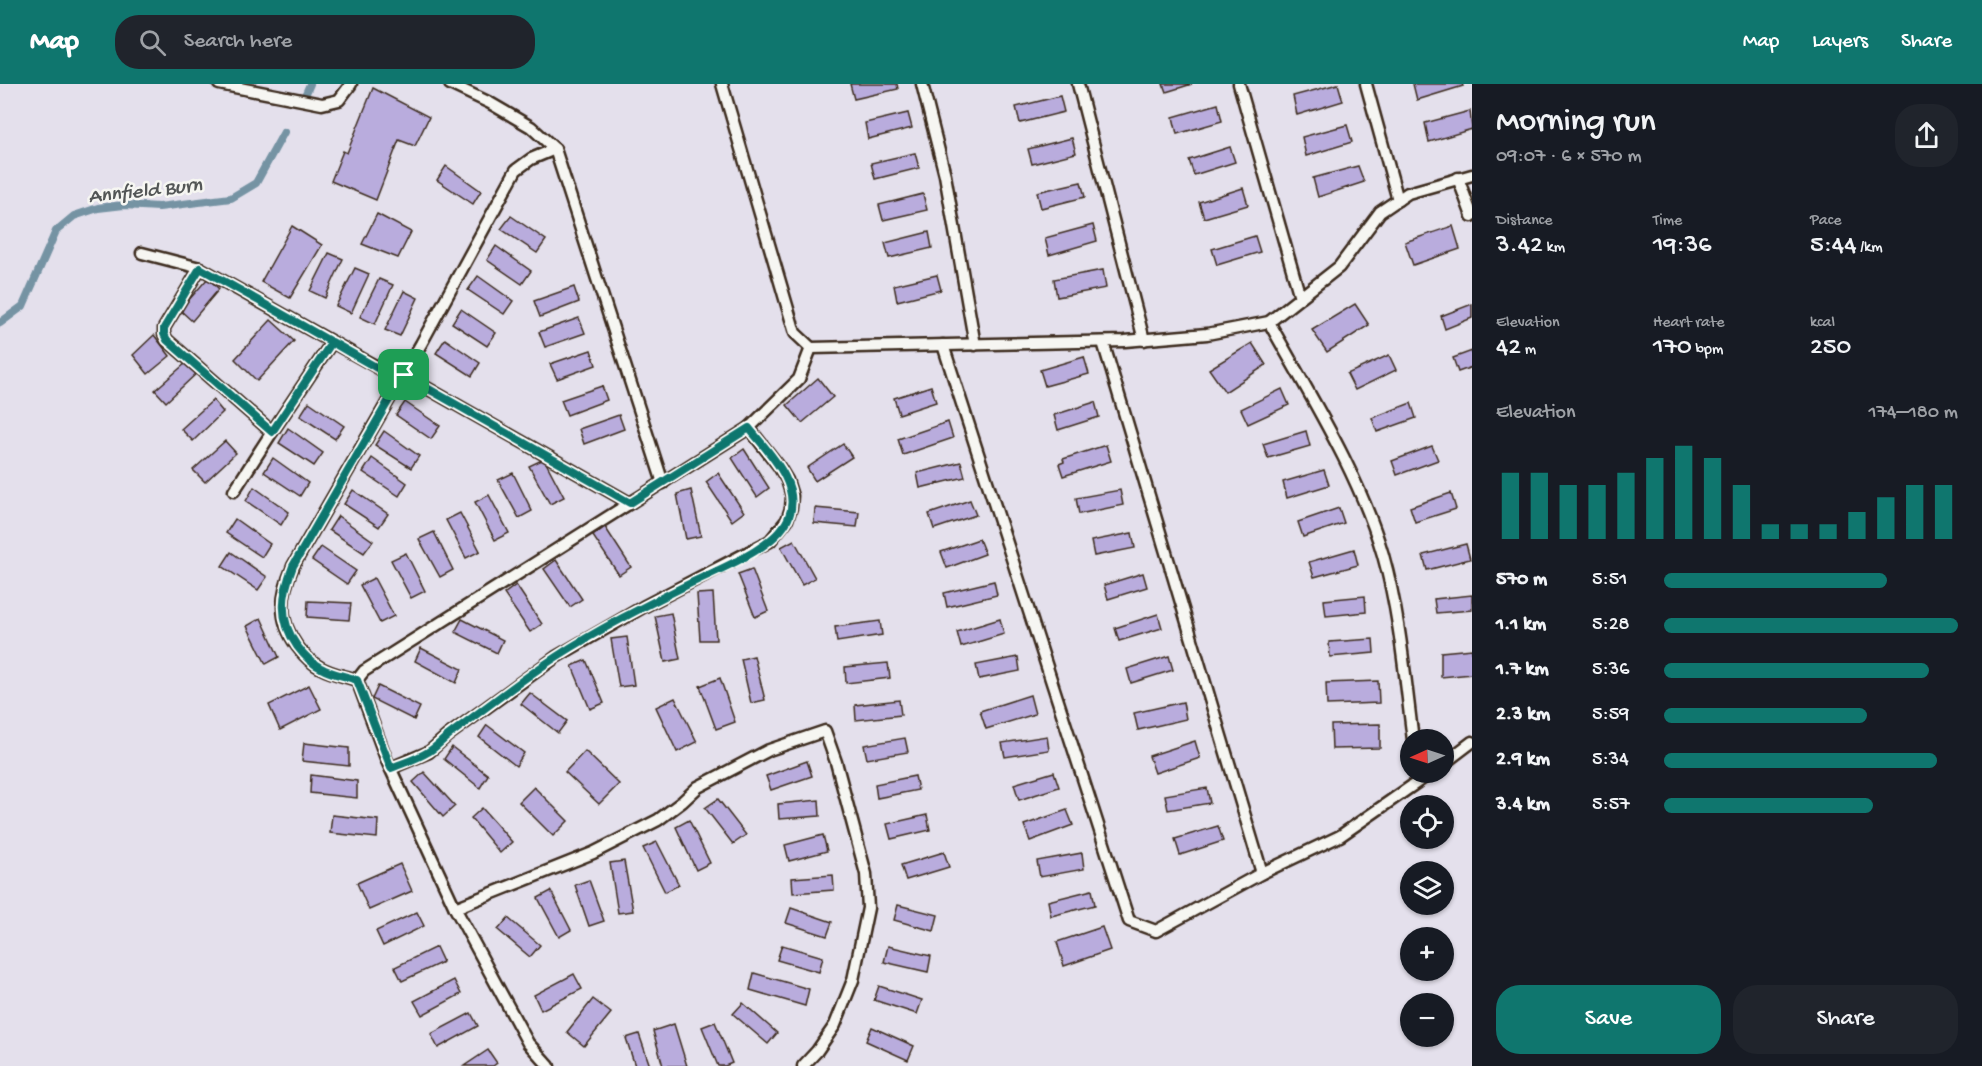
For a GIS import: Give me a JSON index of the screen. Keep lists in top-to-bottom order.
{
  "water": ["Annfield Burn"],
  "north": "left",
  "page": {
    "header": "Map",
    "search": "Search here",
    "nav": ["Map", "Layers", "Share"],
    "heading": ["Morning run", "09:07 · 6 × 570 m"],
    "stats": [
      ["Distance", "3.42 km"],
      ["Time", "19:36"],
      ["Pace", "5:44 /km"],
      ["Elevation", "42 m"],
      ["Heart rate", "170 bpm"],
      ["kcal", "250"]
    ],
    "chart": ["Elevation", "174–180 m"],
    "list": [
      {
        "name": "570 m",
        "note": "5:51"
      },
      {
        "name": "1.1 km",
        "note": "5:28"
      },
      {
        "name": "1.7 km",
        "note": "5:36"
      },
      {
        "name": "2.3 km",
        "note": "5:59"
      },
      {
        "name": "2.9 km",
        "note": "5:34"
      },
      {
        "name": "3.4 km",
        "note": "5:57"
      }
    ],
    "map_buttons": ["+", "−"],
    "buttons": ["Save", "Share"]
  }
}
